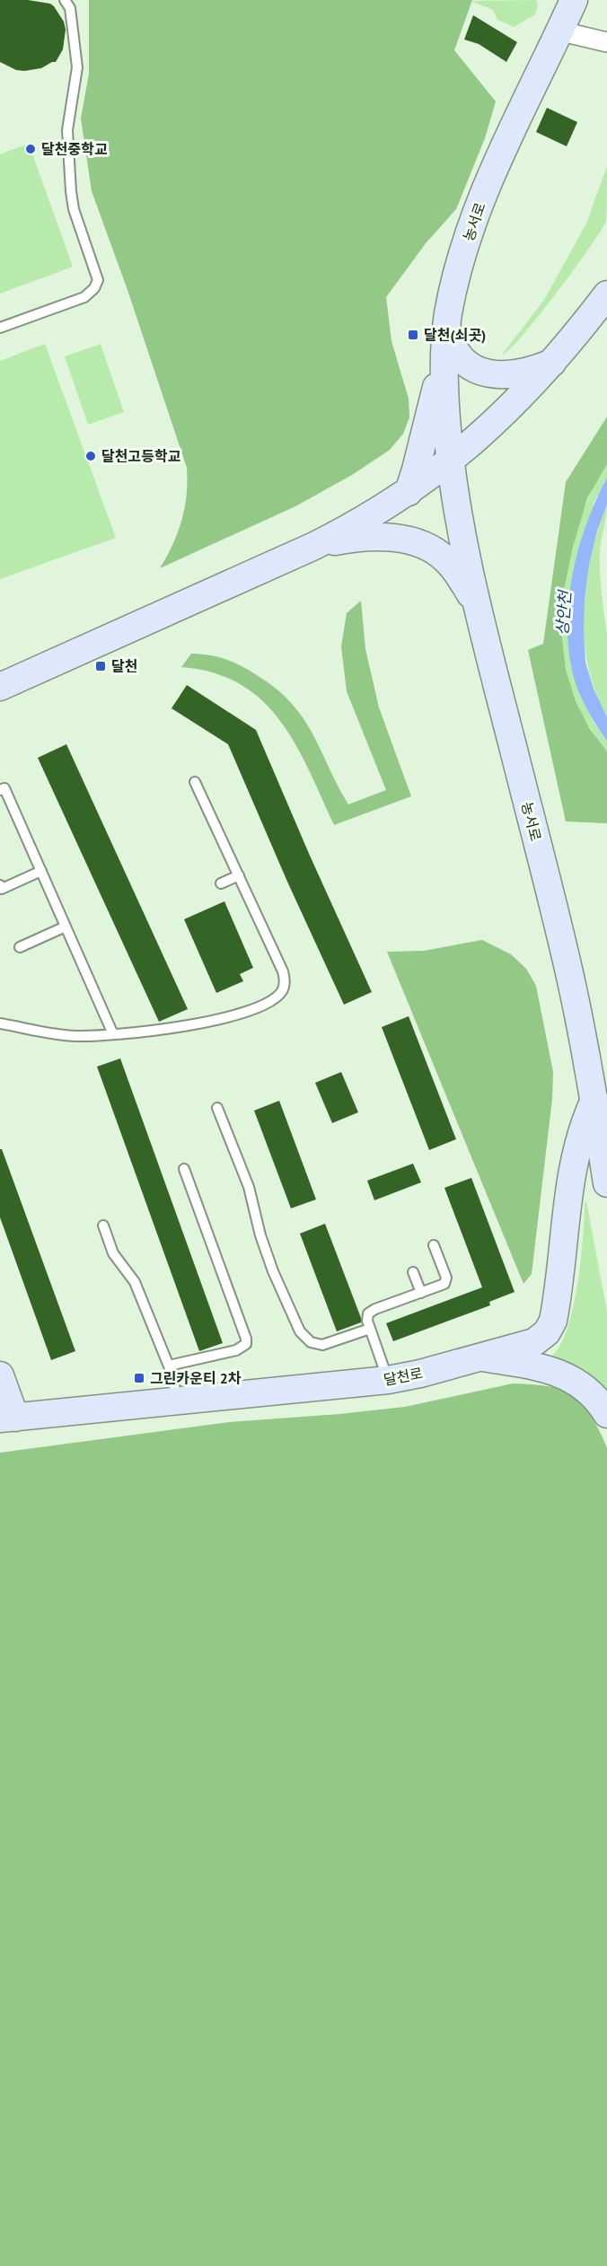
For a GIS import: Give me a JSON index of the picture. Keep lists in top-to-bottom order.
{
  "streets": {
    "street": ["농서로", "달천로"]
  },
  "crossings": [
    ["농서로", "달천로"]
  ],
  "water": ["상안천"],
  "places": {
    "other": ["달천중학교", "달천고등학교"],
    "transit": ["달천(쇠곳)", "달천", "그린카운티 2차"]
  }
}
